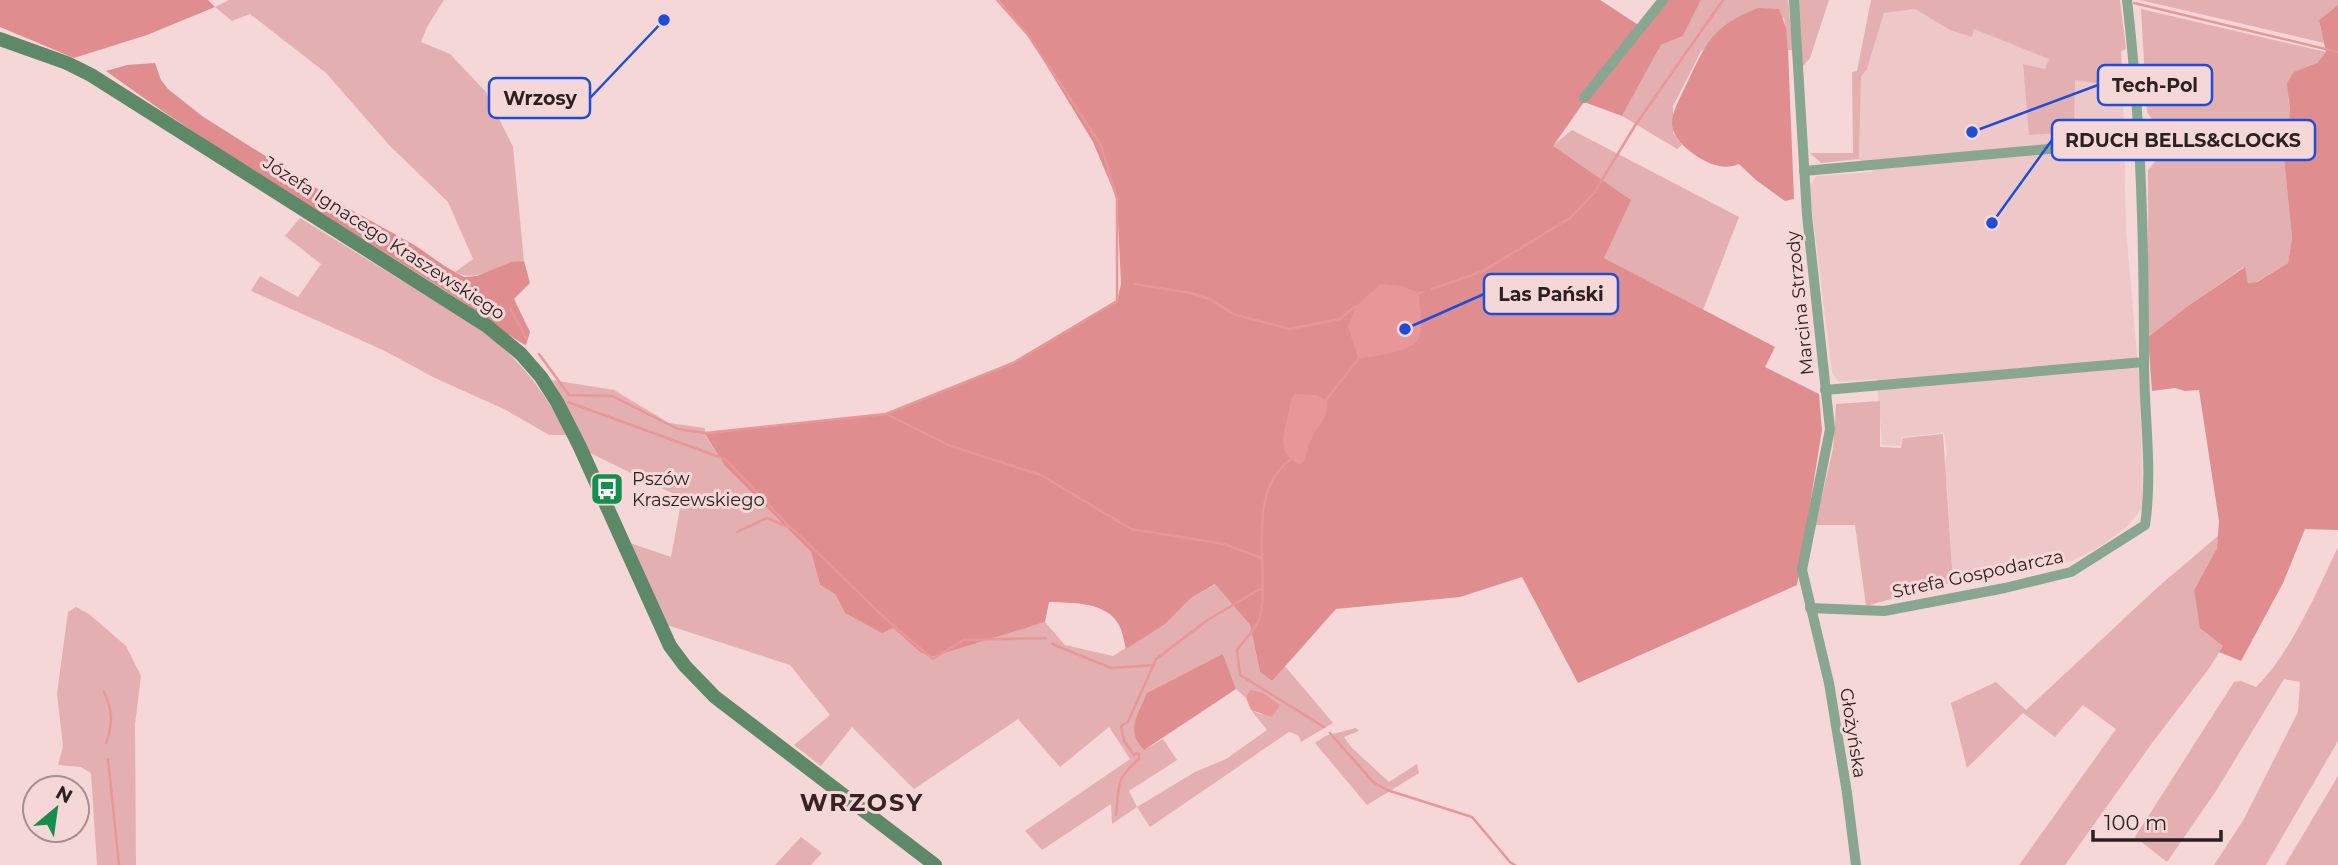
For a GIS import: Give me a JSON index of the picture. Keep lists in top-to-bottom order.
{
  "streets": {
    "street": [
      "Józefa Ignacego Kraszewskiego",
      "Marcina Strzody",
      "Strefa Gospodarcza",
      "Głożyńska"
    ]
  },
  "crossings": [
    ["Marcina Strzody", "Strefa Gospodarcza"],
    ["Marcina Strzody", "Głożyńska"],
    ["Strefa Gospodarcza", "Głożyńska"]
  ],
  "districts": ["WRZOSY"],
  "places": {
    "other": [
      "Wrzosy",
      "Tech-Pol",
      "RDUCH BELLS&CLOCKS",
      "Las Pański"
    ],
    "bus stop": ["Pszów Kraszewskiego"]
  },
  "scale_bar": "100 m",
  "north": "top right"
}
